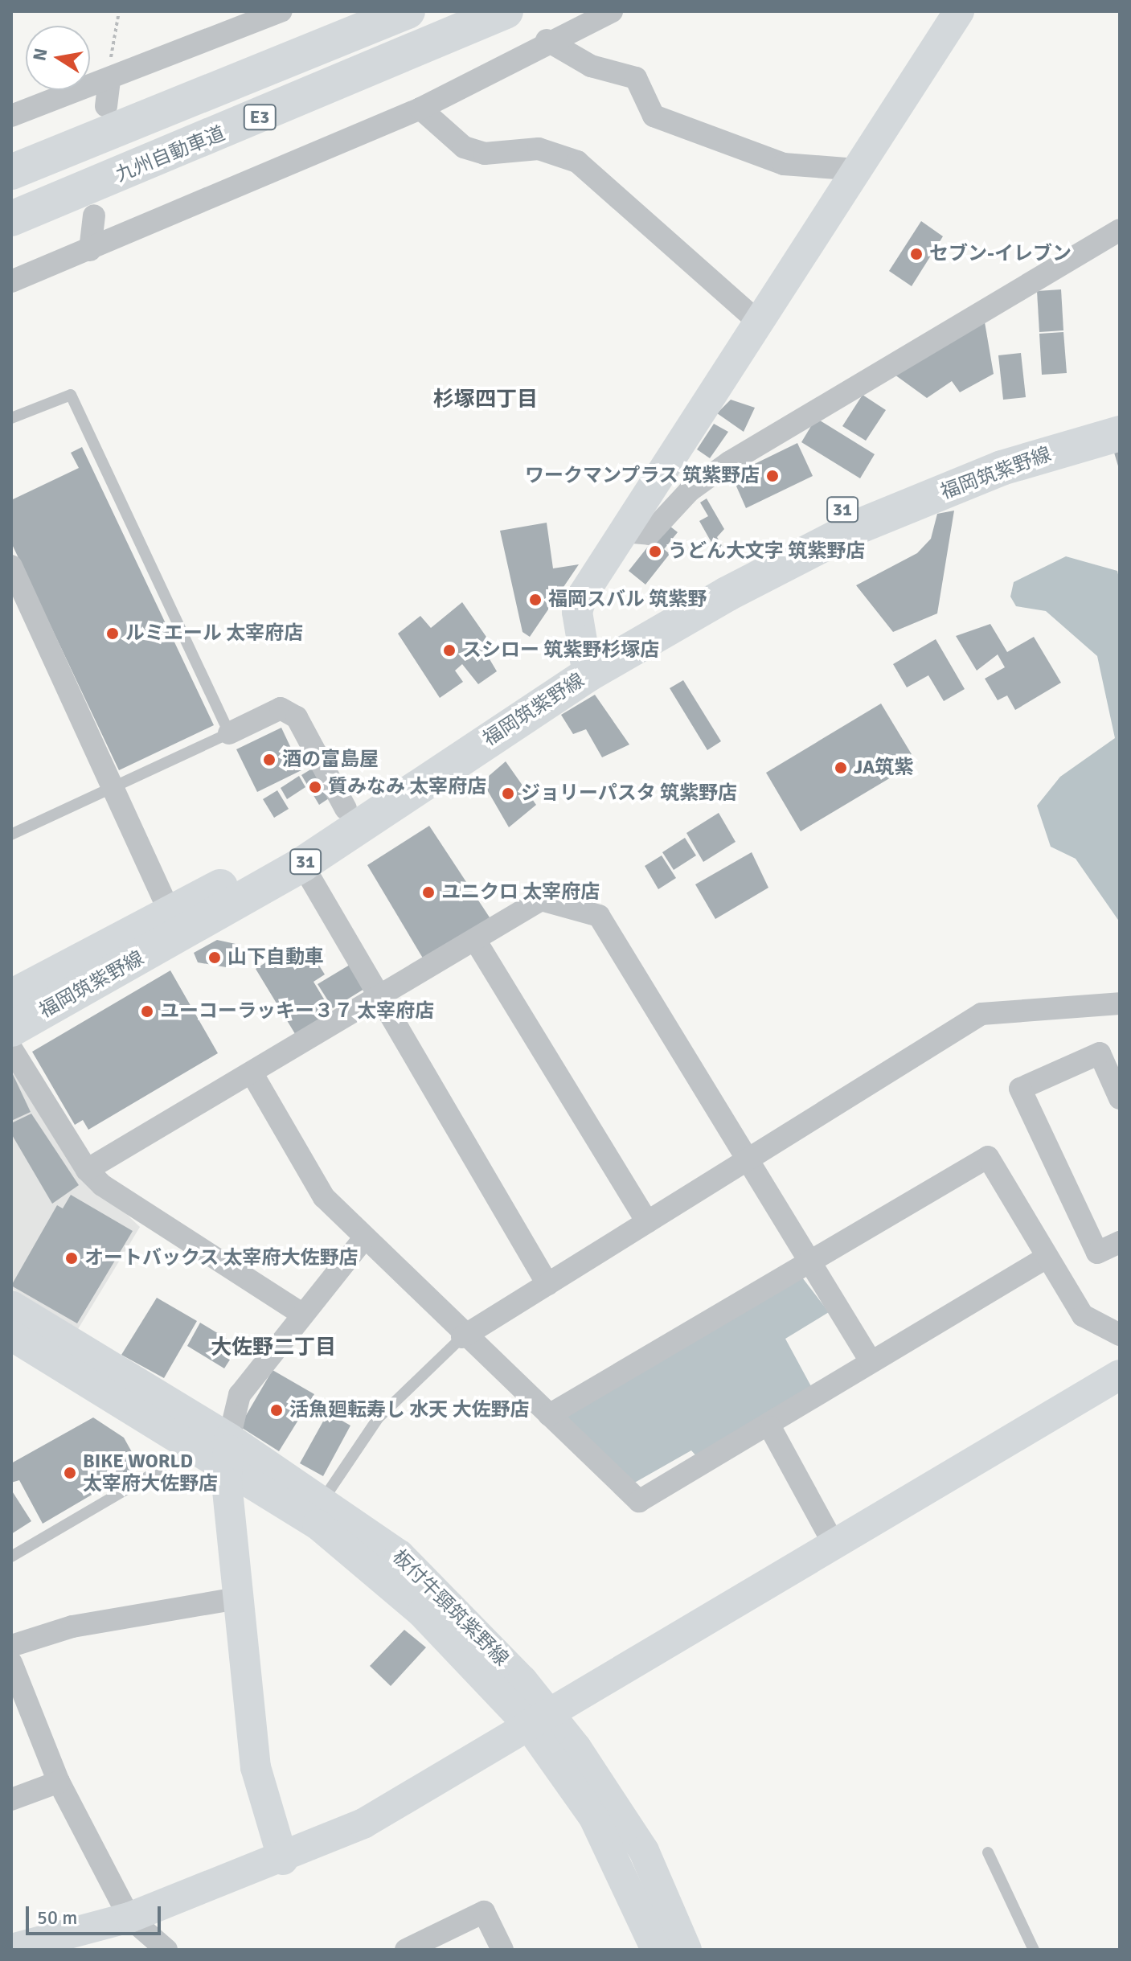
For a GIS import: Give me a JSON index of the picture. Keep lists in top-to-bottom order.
{
  "streets": {
    "main road": [
      "E3",
      "九州自動車道",
      "福岡筑紫野線",
      "31"
    ],
    "street": ["板付牛頸筑紫野線"]
  },
  "districts": ["杉塚四丁目", "大佐野二丁目"],
  "places": [
    "セブン-イレブン",
    "ワークマンプラス 筑紫野店",
    "うどん大文字 筑紫野店",
    "福岡スバル 筑紫野",
    "ルミエール 太宰府店",
    "スシロー 筑紫野杉塚店",
    "酒の富島屋",
    "JA筑紫",
    "質みなみ 太宰府店",
    "ジョリーパスタ 筑紫野店",
    "ユニクロ 太宰府店",
    "山下自動車",
    "ユーコーラッキー３７ 太宰府店",
    "オートバックス 太宰府大佐野店",
    "活魚廻転寿し 水天 大佐野店",
    "BIKE WORLD 太宰府大佐野店"
  ],
  "scale_bar": "50 m",
  "north": "left"
}
